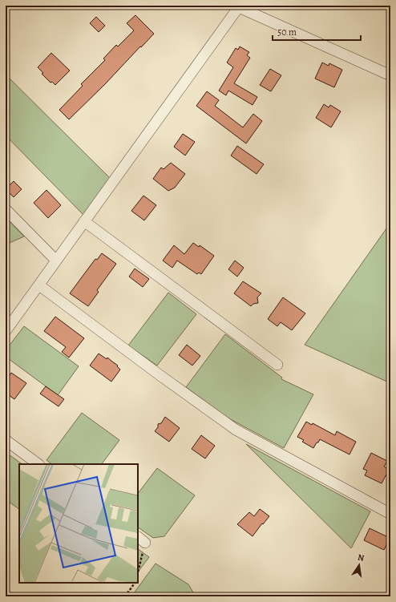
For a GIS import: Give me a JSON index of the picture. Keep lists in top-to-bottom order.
{
  "scale_bar": "50 m",
  "north": "top"
}
